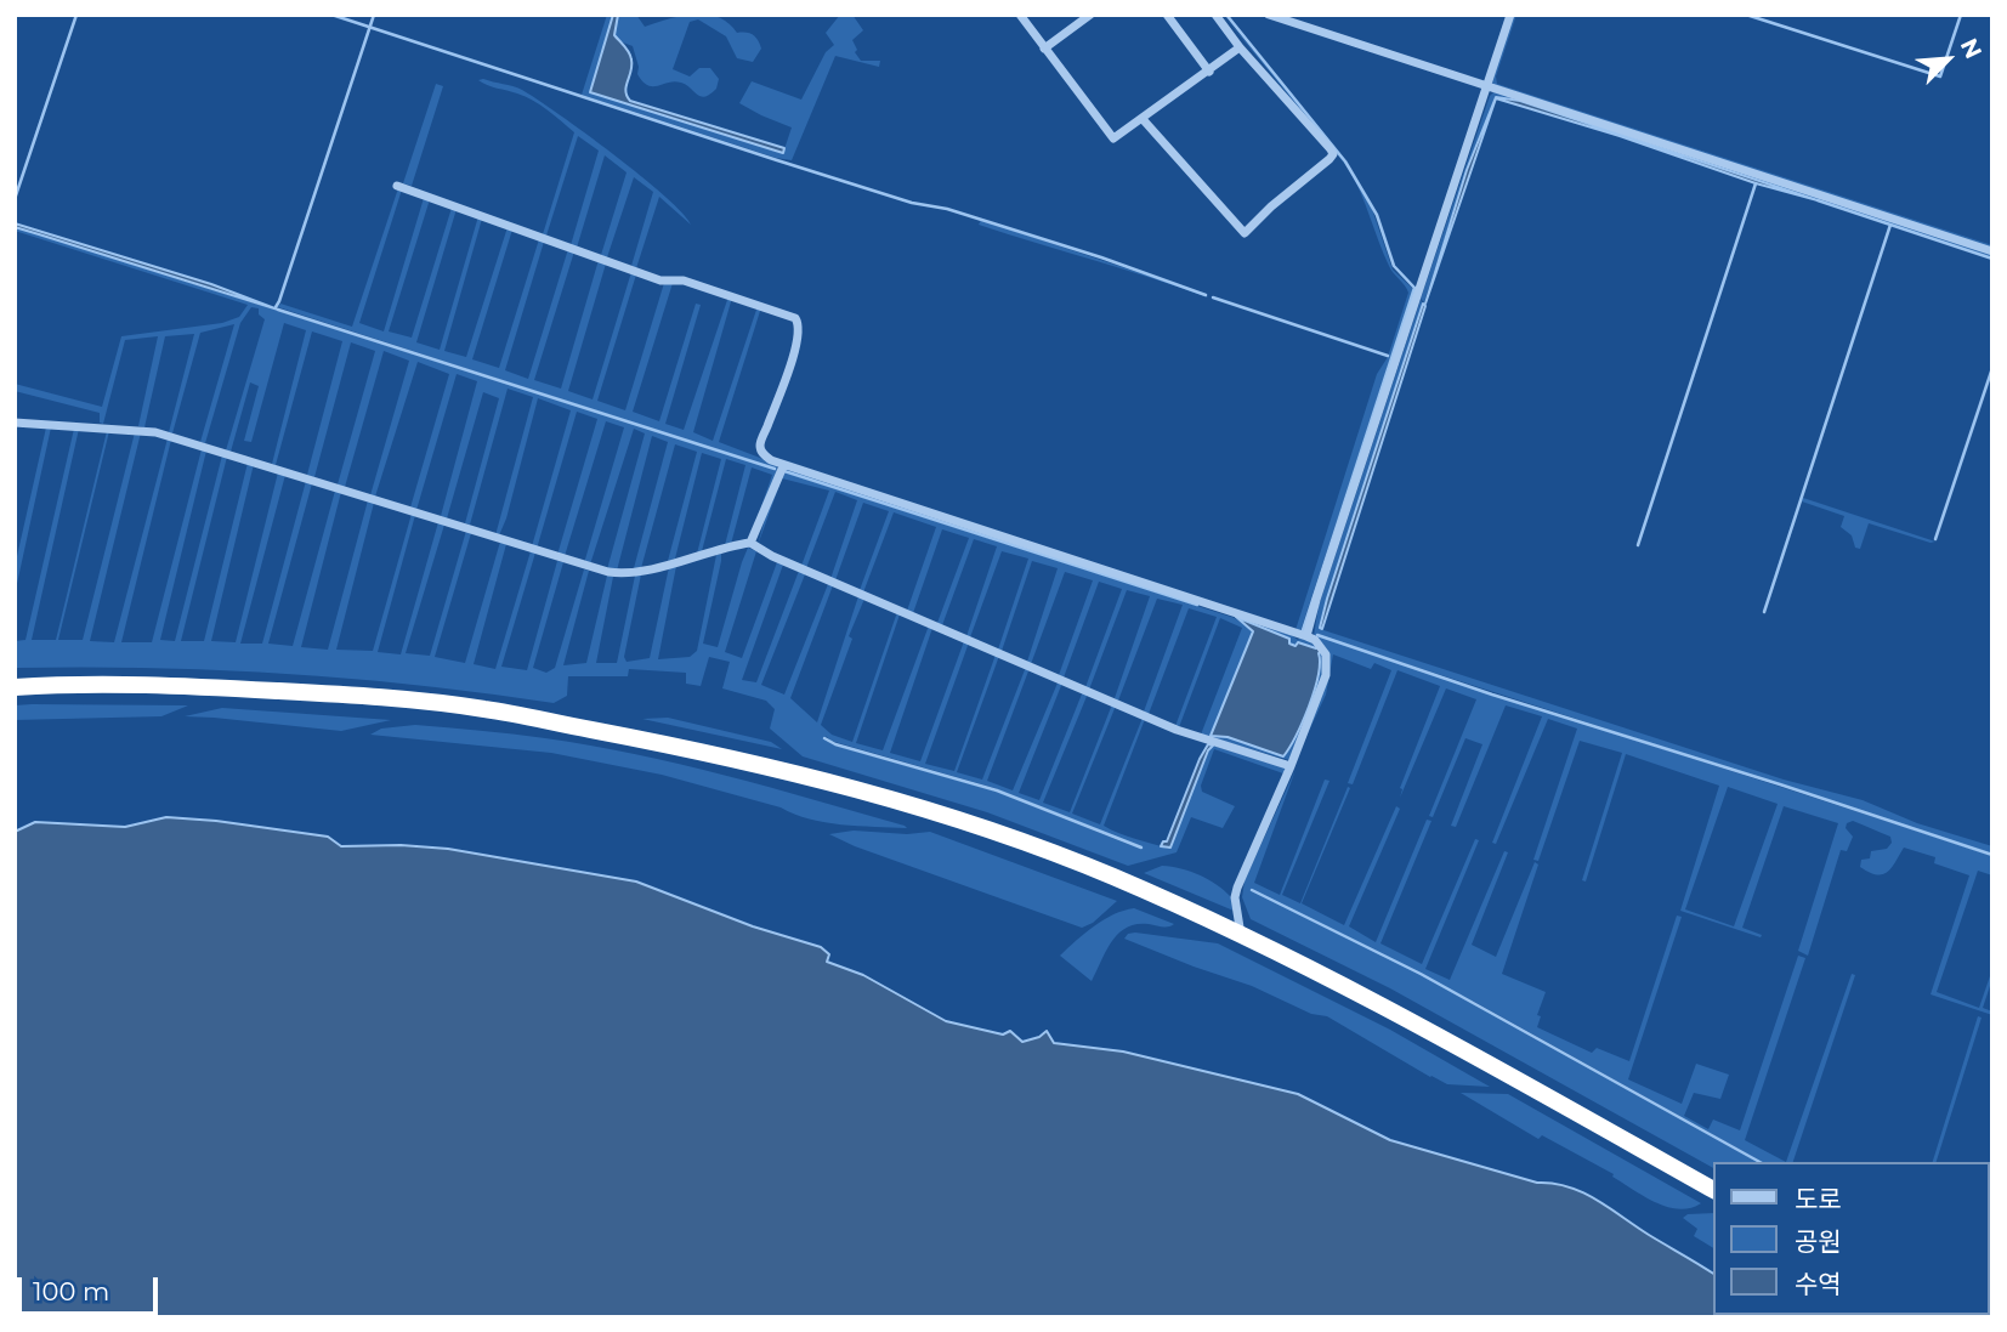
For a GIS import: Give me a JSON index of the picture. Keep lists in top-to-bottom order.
{
  "legend": ["도로", "공원", "수역"],
  "scale_bar": "100 m",
  "north": "top right"
}
